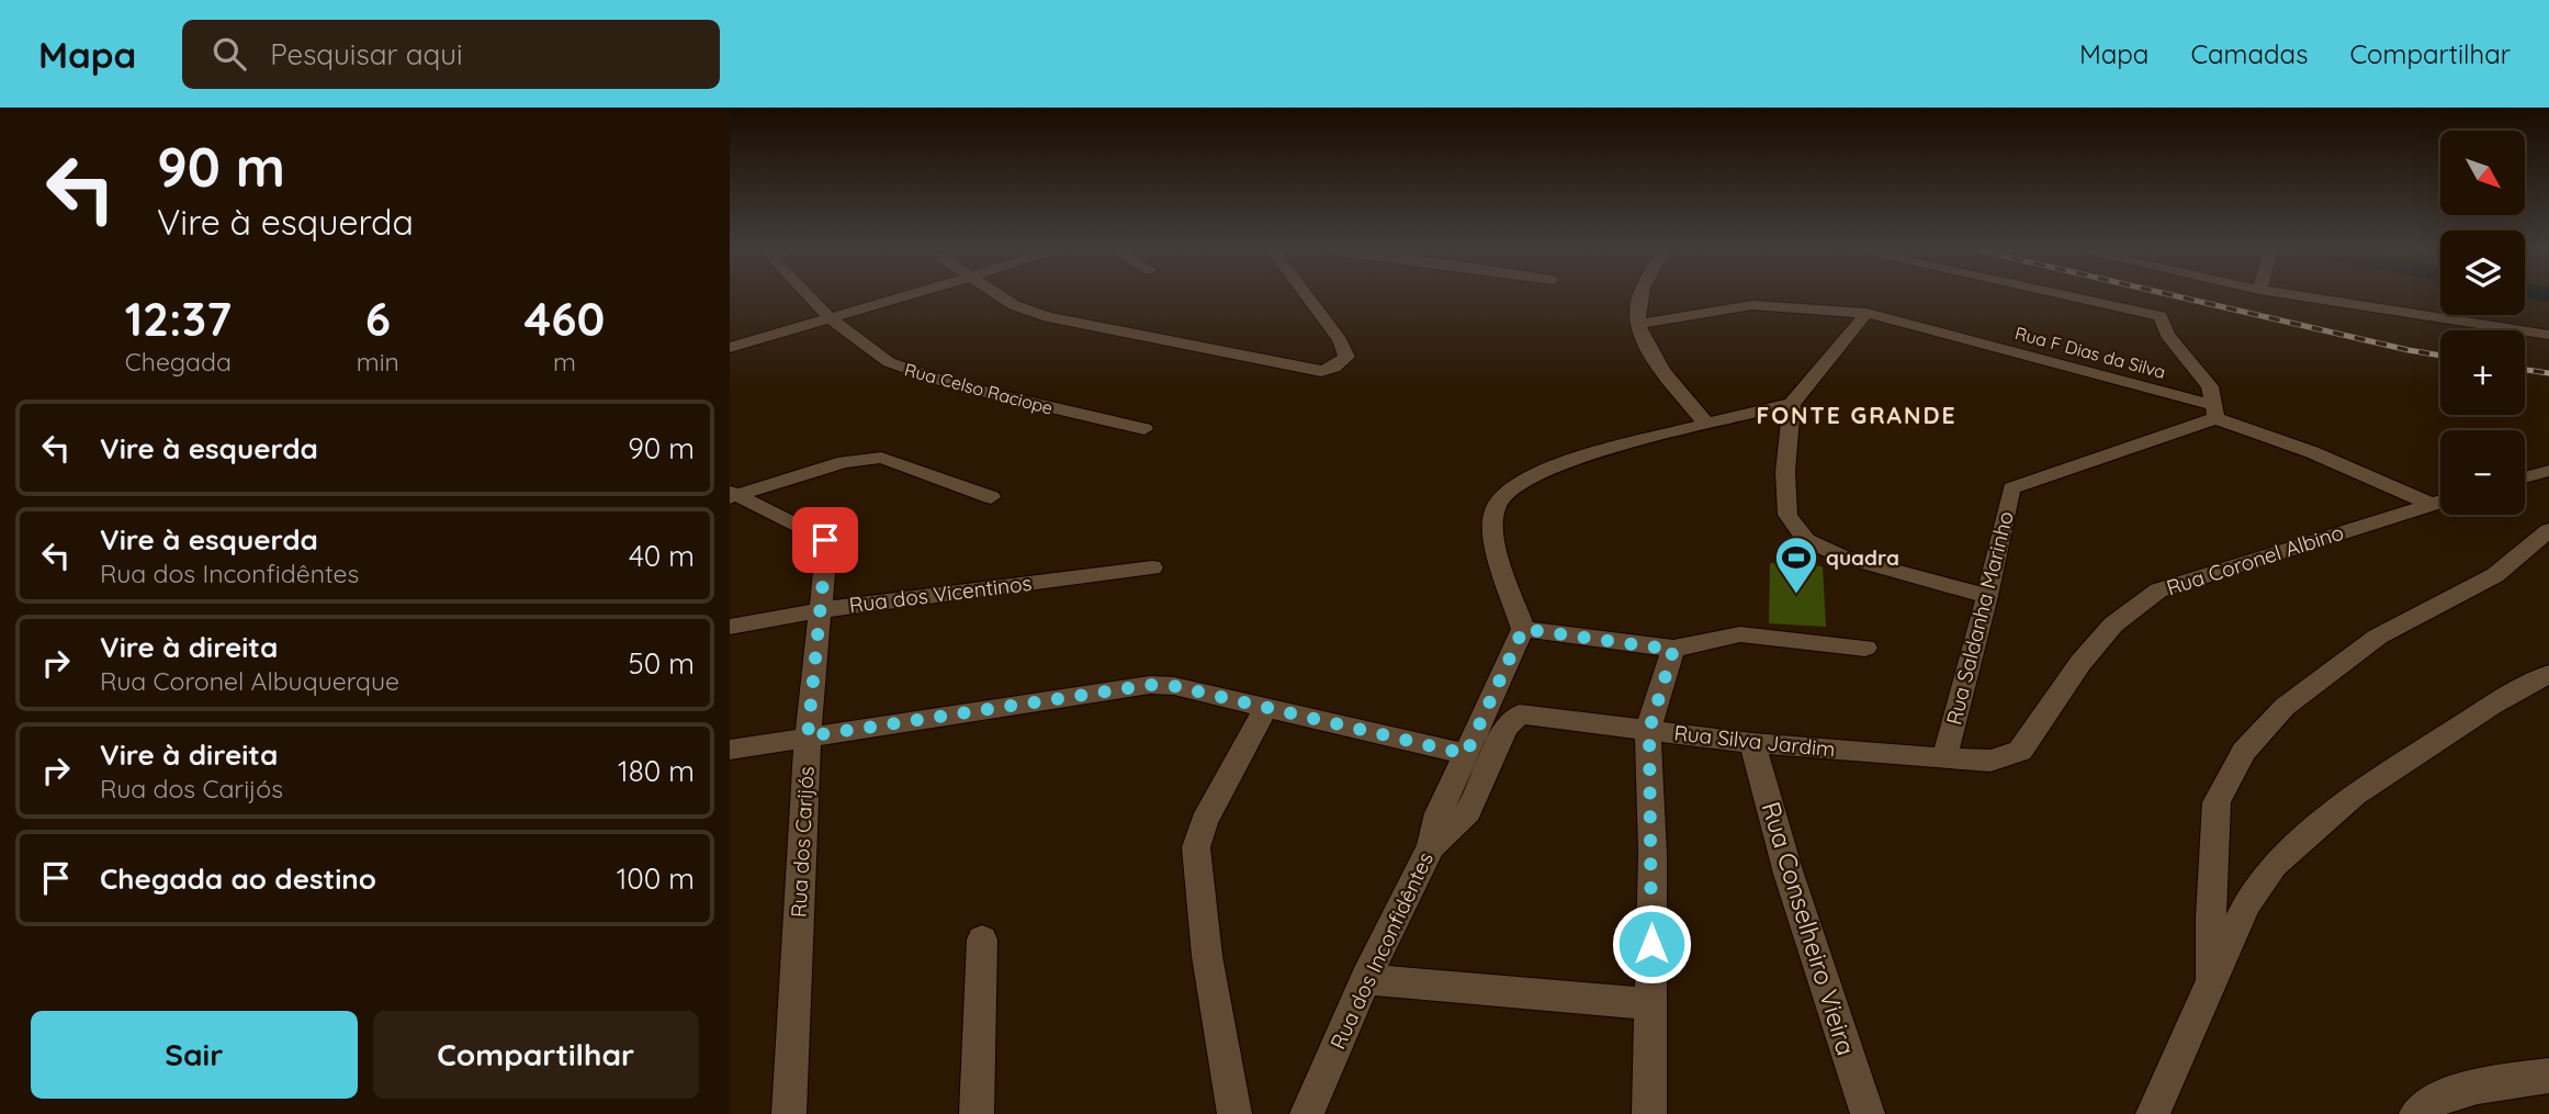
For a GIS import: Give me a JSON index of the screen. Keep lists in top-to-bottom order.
{
  "streets": {
    "street": [
      "Rua F Dias da Silva",
      "Rua Celso Raciope",
      "Rua Coronel Albino",
      "Rua dos Vicentinos",
      "Rua Saldanha Marinho",
      "Rua Silva Jardim",
      "Rua dos Carijós",
      "Rua Conselheiro Vieira",
      "Rua dos Inconfidêntes"
    ]
  },
  "crossings": [
    ["Rua F Dias da Silva", "Rua Coronel Albino"],
    ["Rua F Dias da Silva", "Rua Saldanha Marinho"],
    ["Rua Coronel Albino", "Rua Silva Jardim"],
    ["Rua dos Vicentinos", "Rua dos Carijós"],
    ["Rua Saldanha Marinho", "Rua Silva Jardim"],
    ["Rua Silva Jardim", "Rua Conselheiro Vieira"],
    ["Rua Silva Jardim", "Rua dos Inconfidêntes"]
  ],
  "districts": ["FONTE GRANDE"],
  "places": {
    "sports": ["quadra"]
  },
  "north": "bottom right",
  "page": {
    "header": "Mapa",
    "search": "Pesquisar aqui",
    "nav": ["Mapa", "Camadas", "Compartilhar"],
    "turn": ["90 m", "Vire à esquerda"],
    "map_buttons": ["+", "−"],
    "eta": [
      "12:37",
      "Chegada",
      "6",
      "min",
      "460",
      "m"
    ],
    "list": [
      {
        "name": "Vire à esquerda",
        "value": "90 m"
      },
      {
        "name": "Vire à esquerda",
        "note": "Rua dos Inconfidêntes",
        "value": "40 m"
      },
      {
        "name": "Vire à direita",
        "note": "Rua Coronel Albuquerque",
        "value": "50 m"
      },
      {
        "name": "Vire à direita",
        "note": "Rua dos Carijós",
        "value": "180 m"
      },
      {
        "name": "Chegada ao destino",
        "value": "100 m"
      }
    ],
    "buttons": ["Sair", "Compartilhar"]
  }
}
